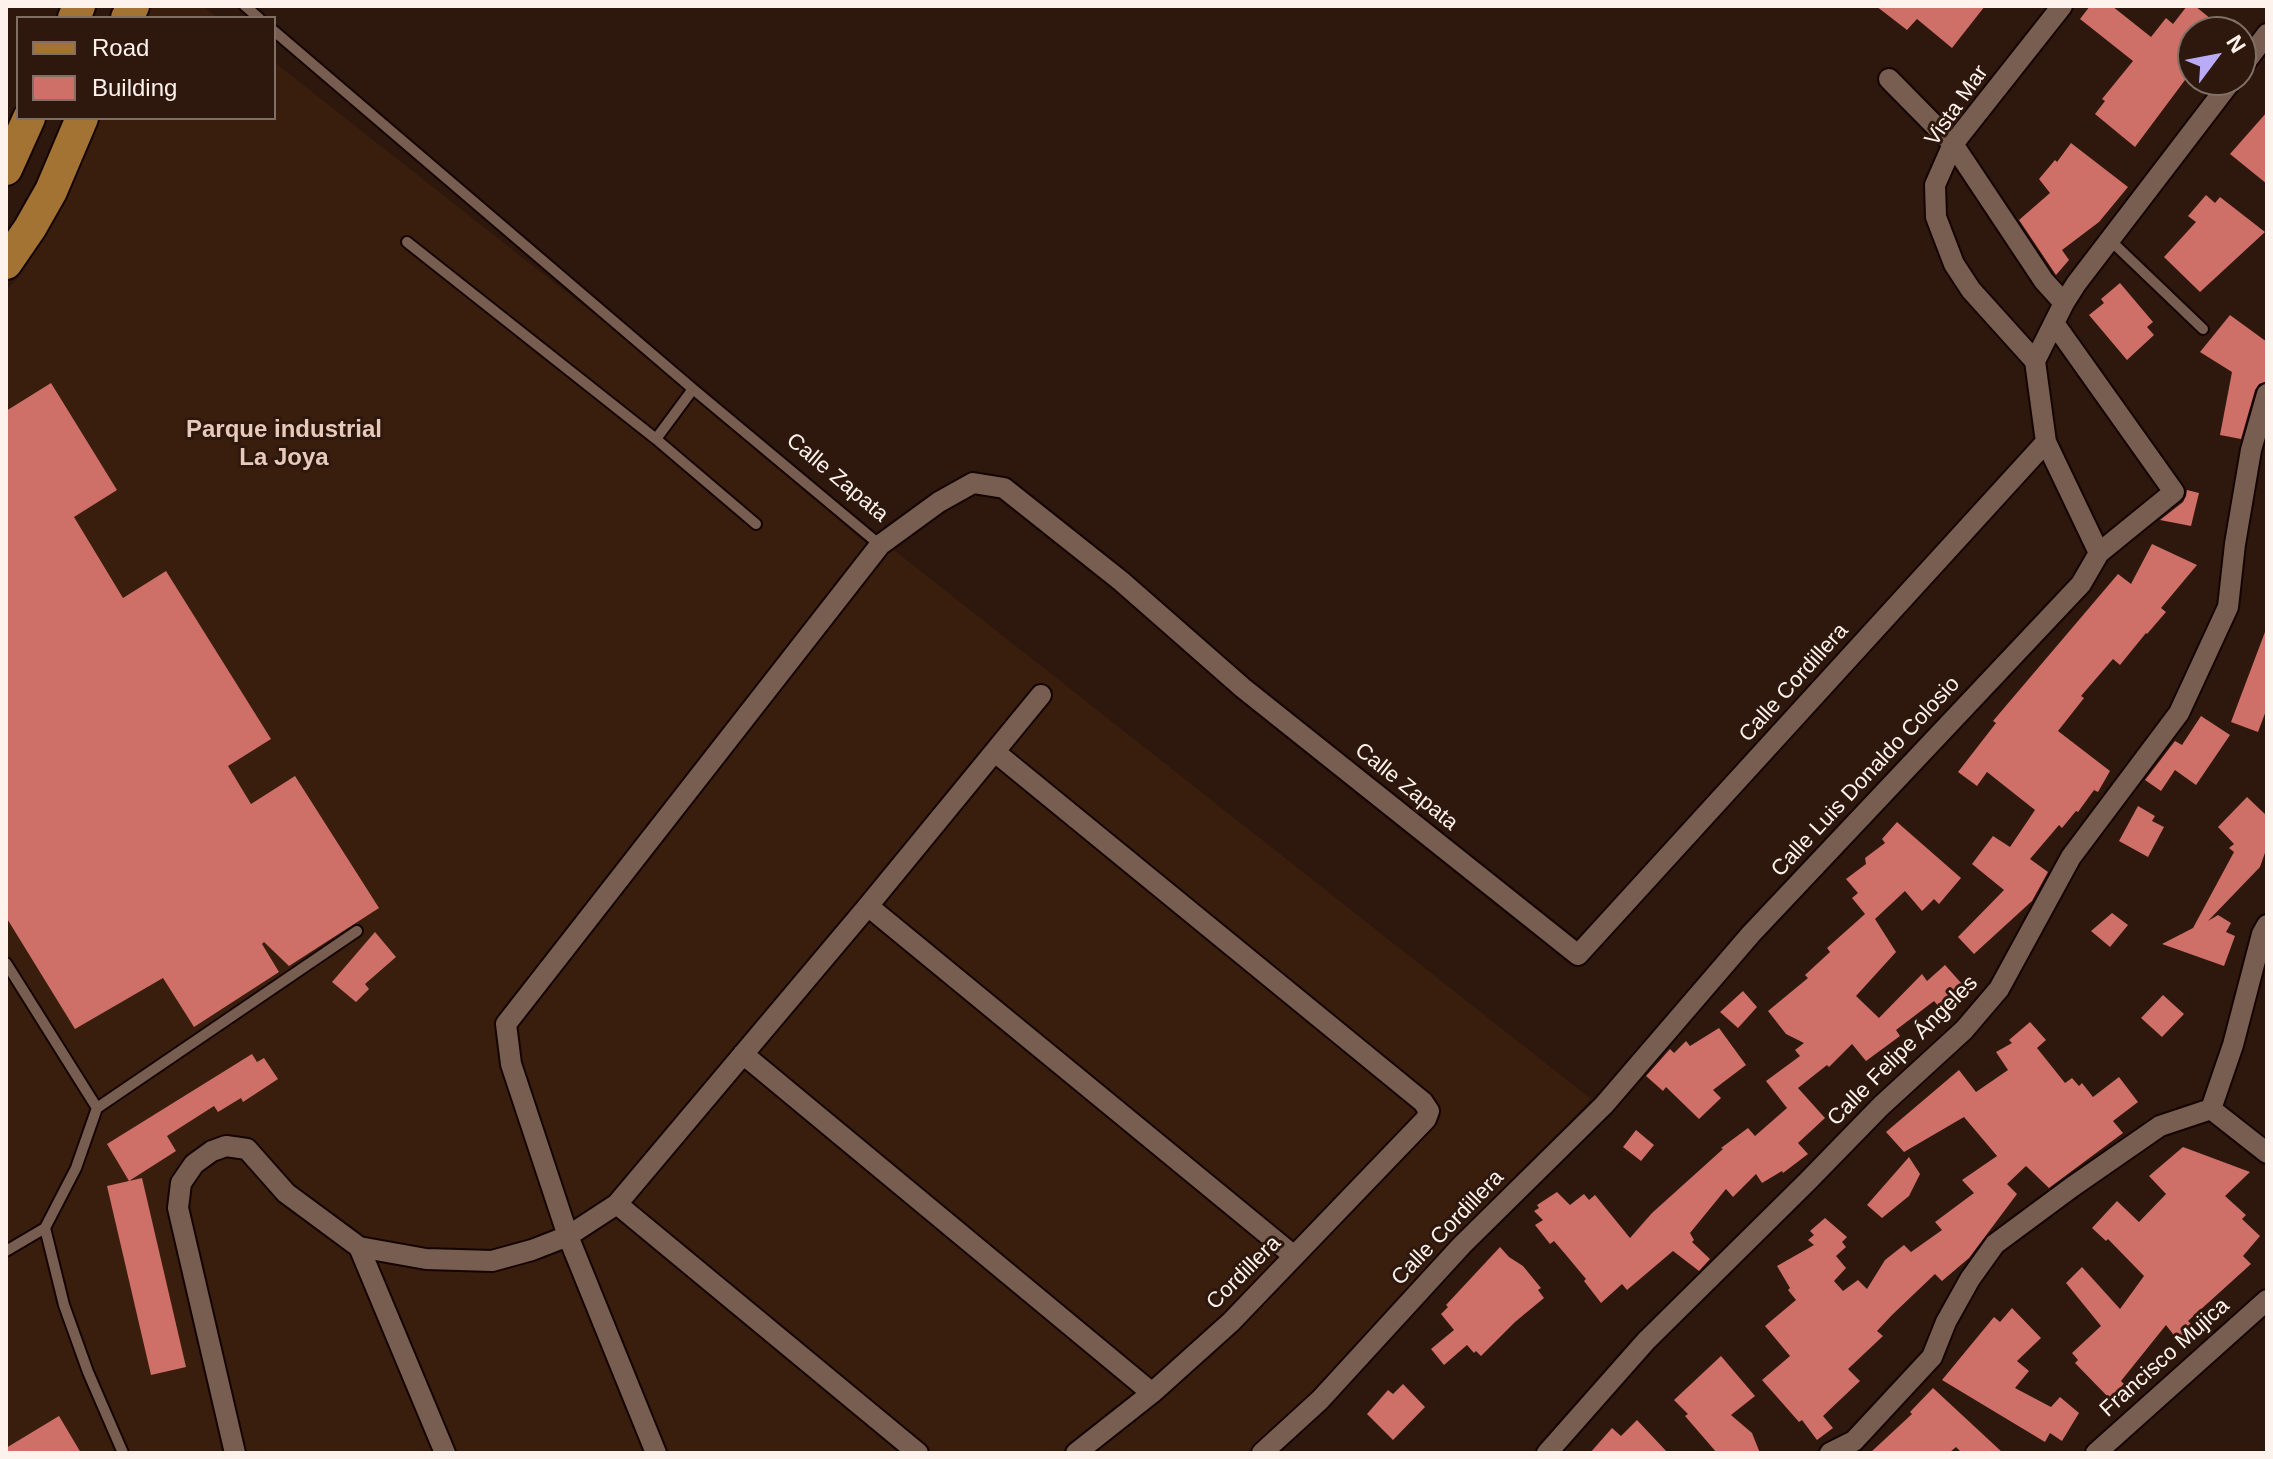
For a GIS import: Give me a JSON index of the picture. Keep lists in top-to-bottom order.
{
  "streets": {
    "street": [
      "Vista Mar",
      "Calle Zapata",
      "Calle Cordillera",
      "Calle Luis Donaldo Colosio",
      "Calle Felipe Ángeles",
      "Cordillera",
      "Francisco Mujica"
    ]
  },
  "crossings": [
    ["Calle Zapata", "Calle Cordillera"],
    ["Calle Cordillera", "Calle Luis Donaldo Colosio"]
  ],
  "districts": ["Parque industrial La Joya"],
  "legend": ["Road", "Building"],
  "north": "top right"
}
